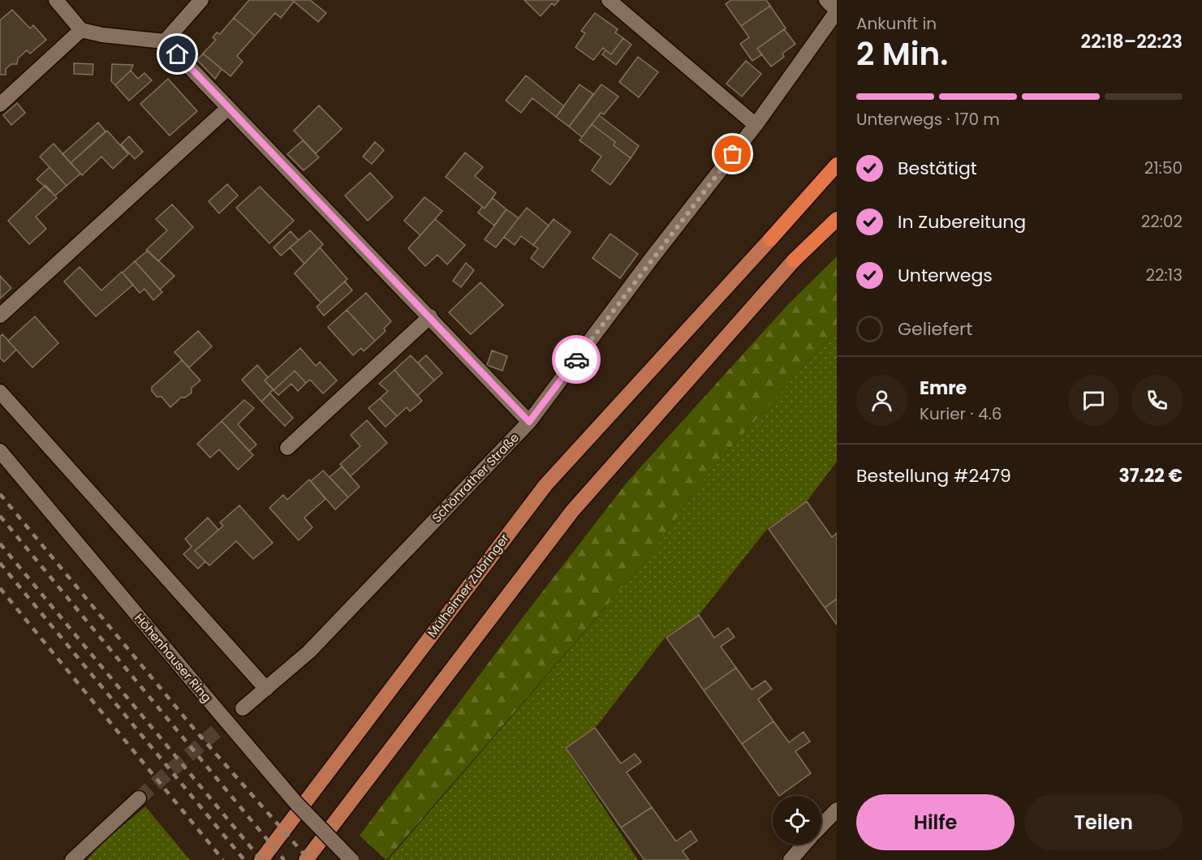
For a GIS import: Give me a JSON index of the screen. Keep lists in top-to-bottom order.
{
  "streets": {
    "main road": ["Mülheimer Zubringer"],
    "street": ["Schönrather Straße", "Höhenhauser Ring"]
  },
  "page": {
    "heading": ["2 Min.", "Ankunft in", "22:18–22:23"],
    "panel": [
      "Emre",
      "Kurier · 4.6",
      "Bestellung #2479",
      "37.22 €"
    ],
    "bar": "Unterwegs · 170 m",
    "list": [
      ["Bestätigt", "21:50"],
      ["In Zubereitung", "22:02"],
      ["Unterwegs", "22:13"],
      "Geliefert"
    ],
    "buttons": ["Hilfe", "Teilen"]
  }
}
